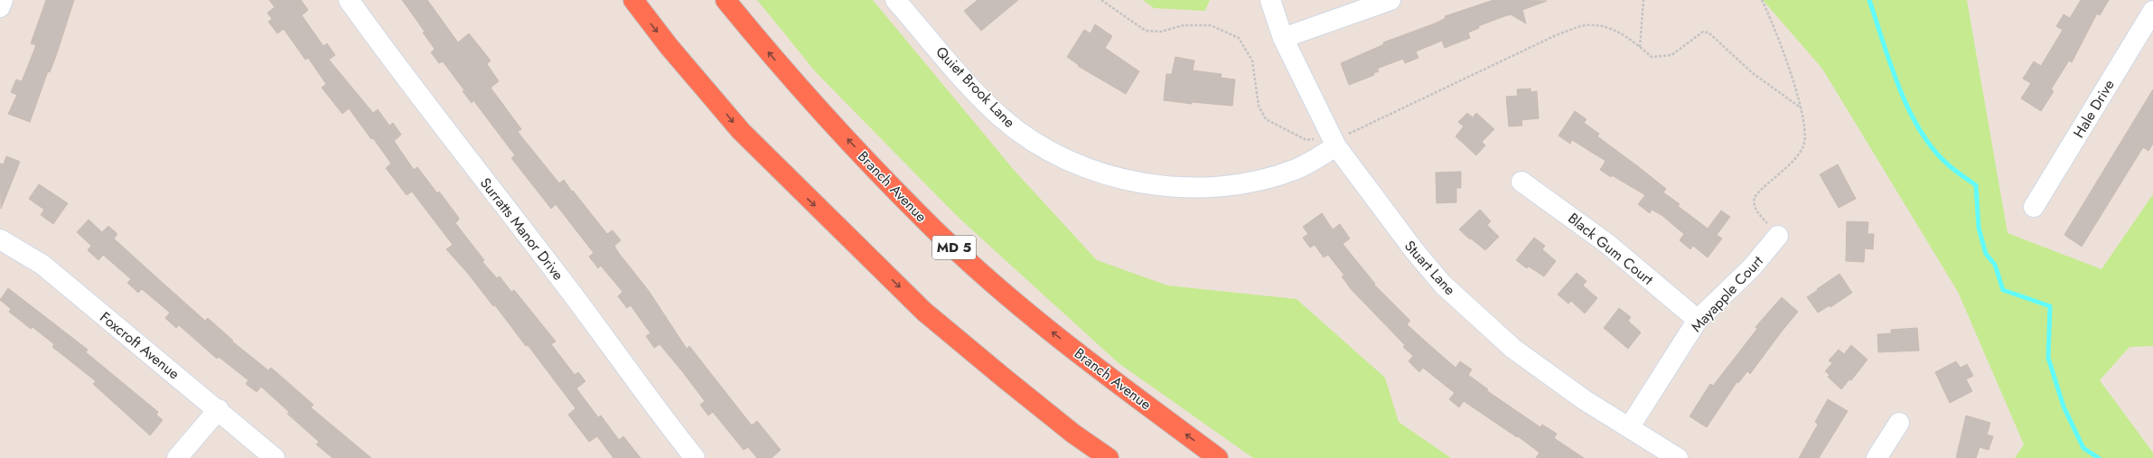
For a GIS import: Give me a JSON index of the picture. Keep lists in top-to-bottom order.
{
  "streets": {
    "highway": ["Branch Avenue", "MD 5"],
    "street": [
      "Quiet Brook Lane",
      "Hale Drive",
      "Surratts Manor Drive",
      "Black Gum Court",
      "Stuart Lane",
      "Mayapple Court",
      "Foxcroft Avenue"
    ]
  },
  "crossings": [
    ["Quiet Brook Lane", "Stuart Lane"],
    ["Black Gum Court", "Mayapple Court"],
    ["Stuart Lane", "Mayapple Court"]
  ]
}
